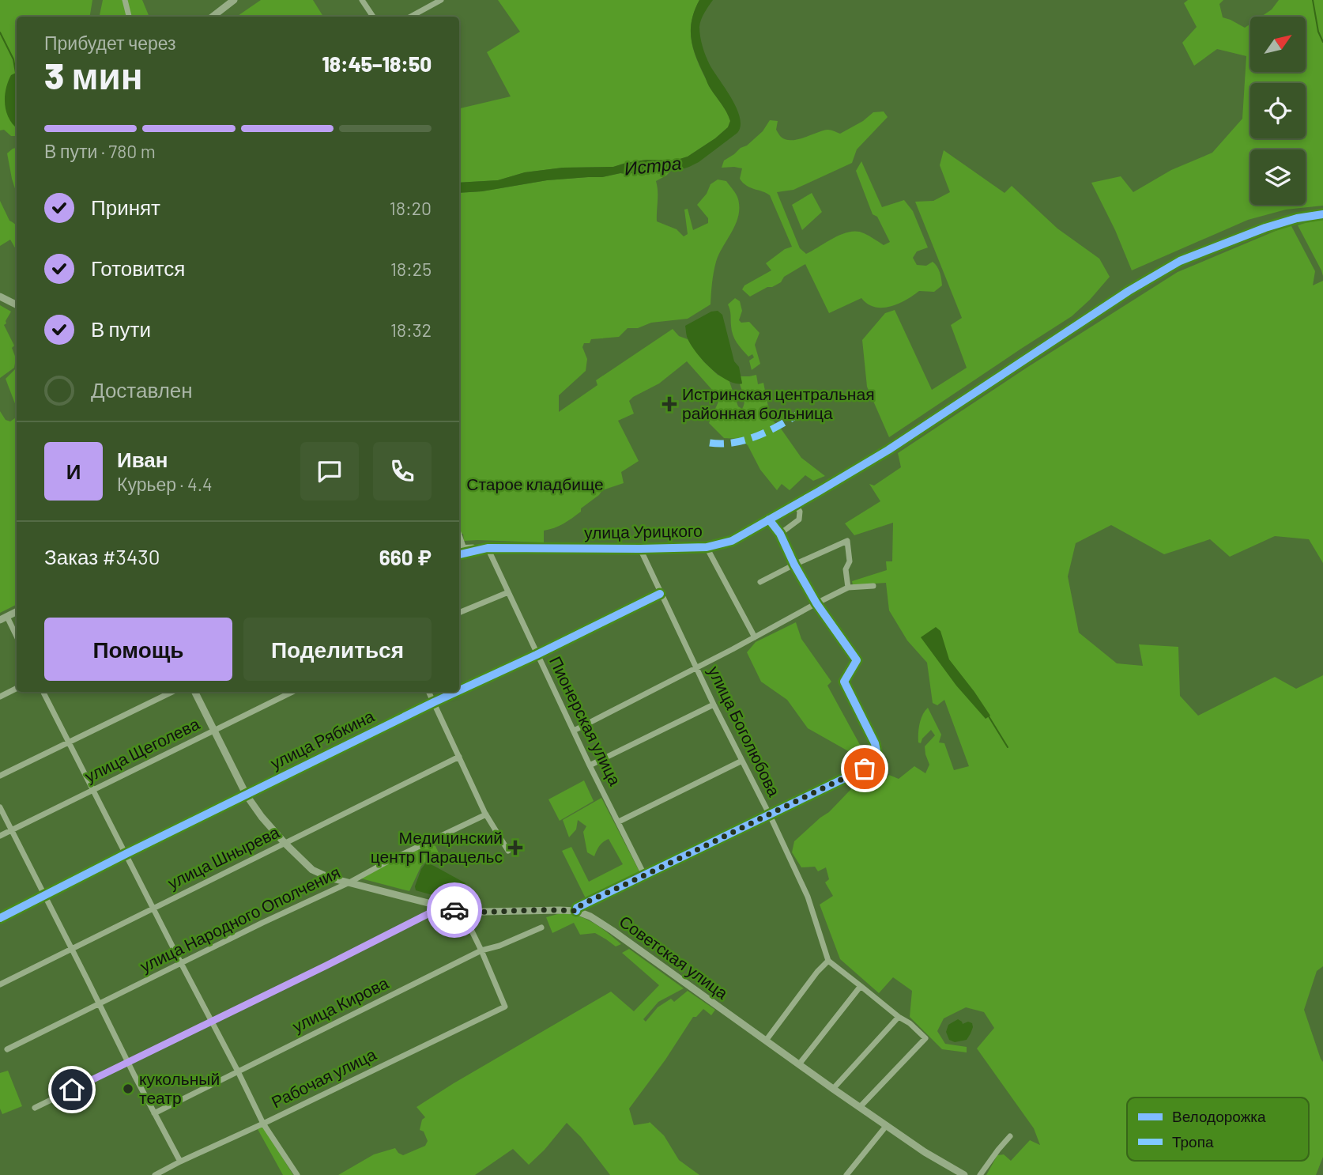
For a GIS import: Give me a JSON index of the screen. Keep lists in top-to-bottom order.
{
  "streets": {
    "main road": ["Советская улица"],
    "street": [
      "улица Урицкого",
      "Пионерская улица",
      "улица Боголюбова",
      "улица Рябкина",
      "улица Щеголева",
      "улица Шнырева",
      "улица Народного Ополчения",
      "улица Кирова",
      "Рабочая улица"
    ]
  },
  "crossings": [
    ["улица Урицкого", "Пионерская улица"],
    ["улица Урицкого", "улица Боголюбова"],
    ["Пионерская улица", "улица Рябкина"],
    ["улица Боголюбова", "улица Рябкина"],
    ["улица Рябкина", "Советская улица"],
    ["улица Щеголева", "Советская улица"],
    ["улица Шнырева", "Советская улица"],
    ["улица Народного Ополчения", "Советская улица"],
    ["улица Кирова", "Рабочая улица"]
  ],
  "water": ["Истра"],
  "parks": ["Старое кладбище"],
  "places": {
    "health": ["Истринская центральная районная больница", "Медицинский центр Парацельс"],
    "other": ["кукольный театр"]
  },
  "legend": ["Велодорожка", "Тропа"],
  "north": "top right",
  "page": {
    "heading": ["3 мин", "Прибудет через", "18:45–18:50"],
    "panel": [
      "Иван",
      "Курьер · 4.4",
      "Заказ #3430",
      "660 ₽"
    ],
    "bar": "В пути · 780 m",
    "list": [
      ["Принят", "18:20"],
      ["Готовится", "18:25"],
      ["В пути", "18:32"],
      "Доставлен"
    ],
    "round": "И",
    "buttons": ["Помощь", "Поделиться"]
  }
}
